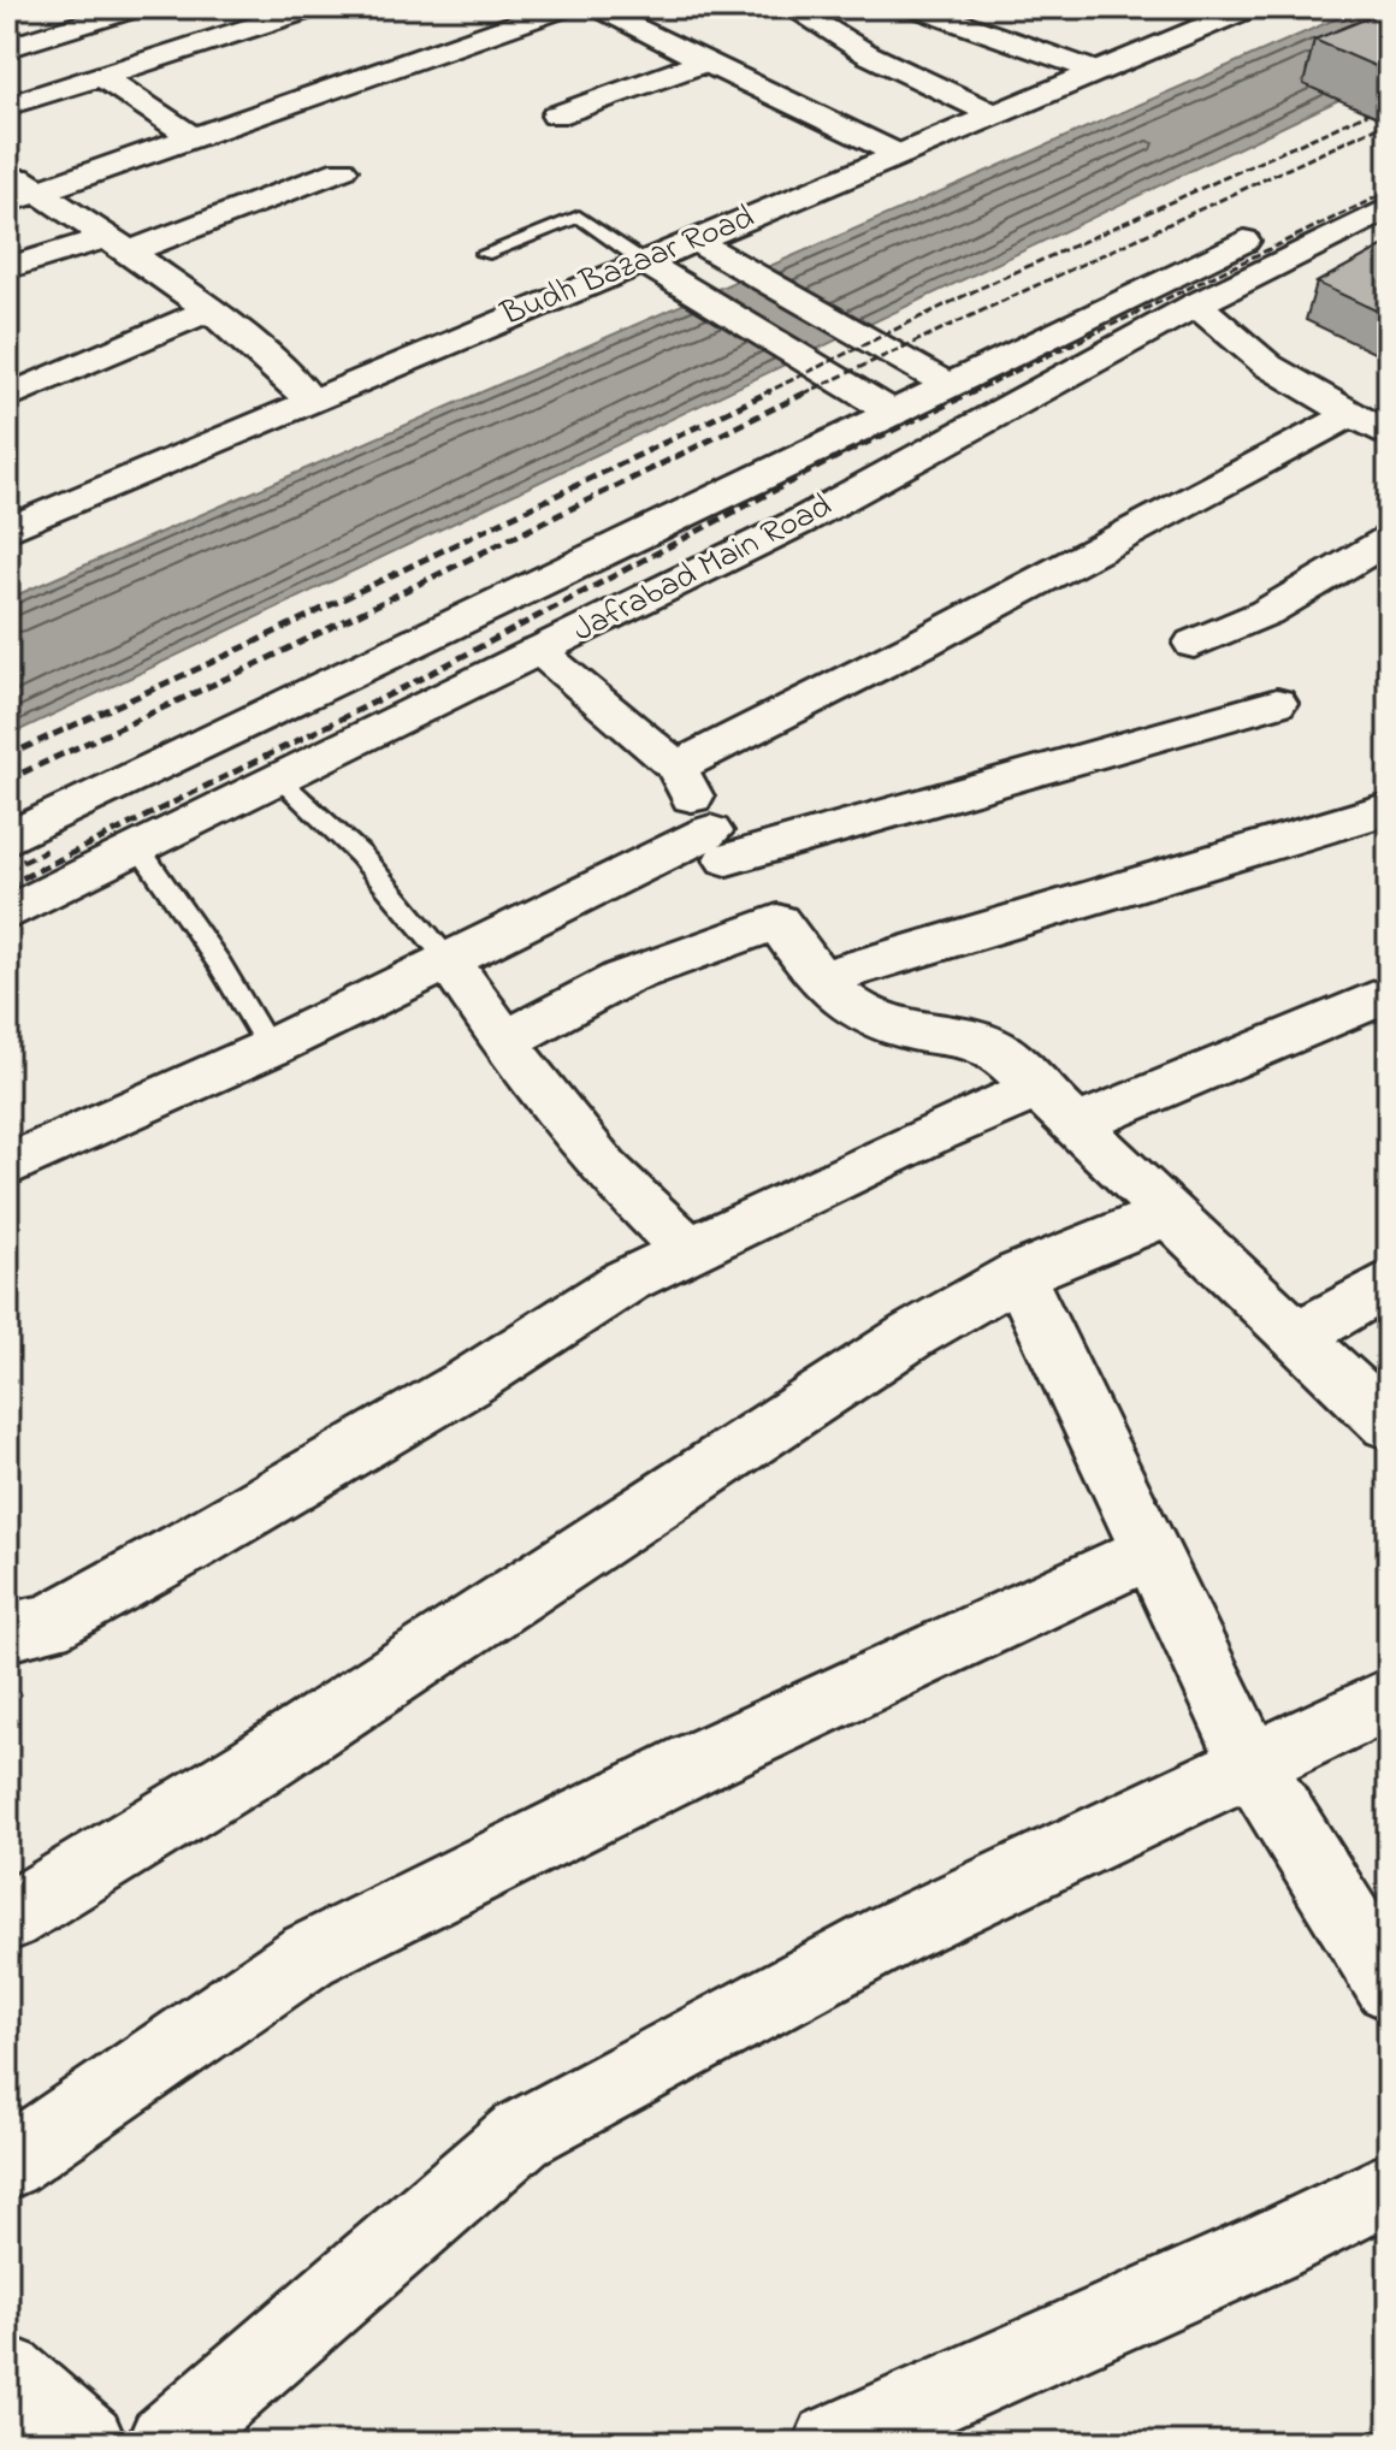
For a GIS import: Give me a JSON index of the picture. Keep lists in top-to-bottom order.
{
  "streets": {
    "street": ["Budh Bazaar Road", "Jafrabad Main Road"]
  }
}
